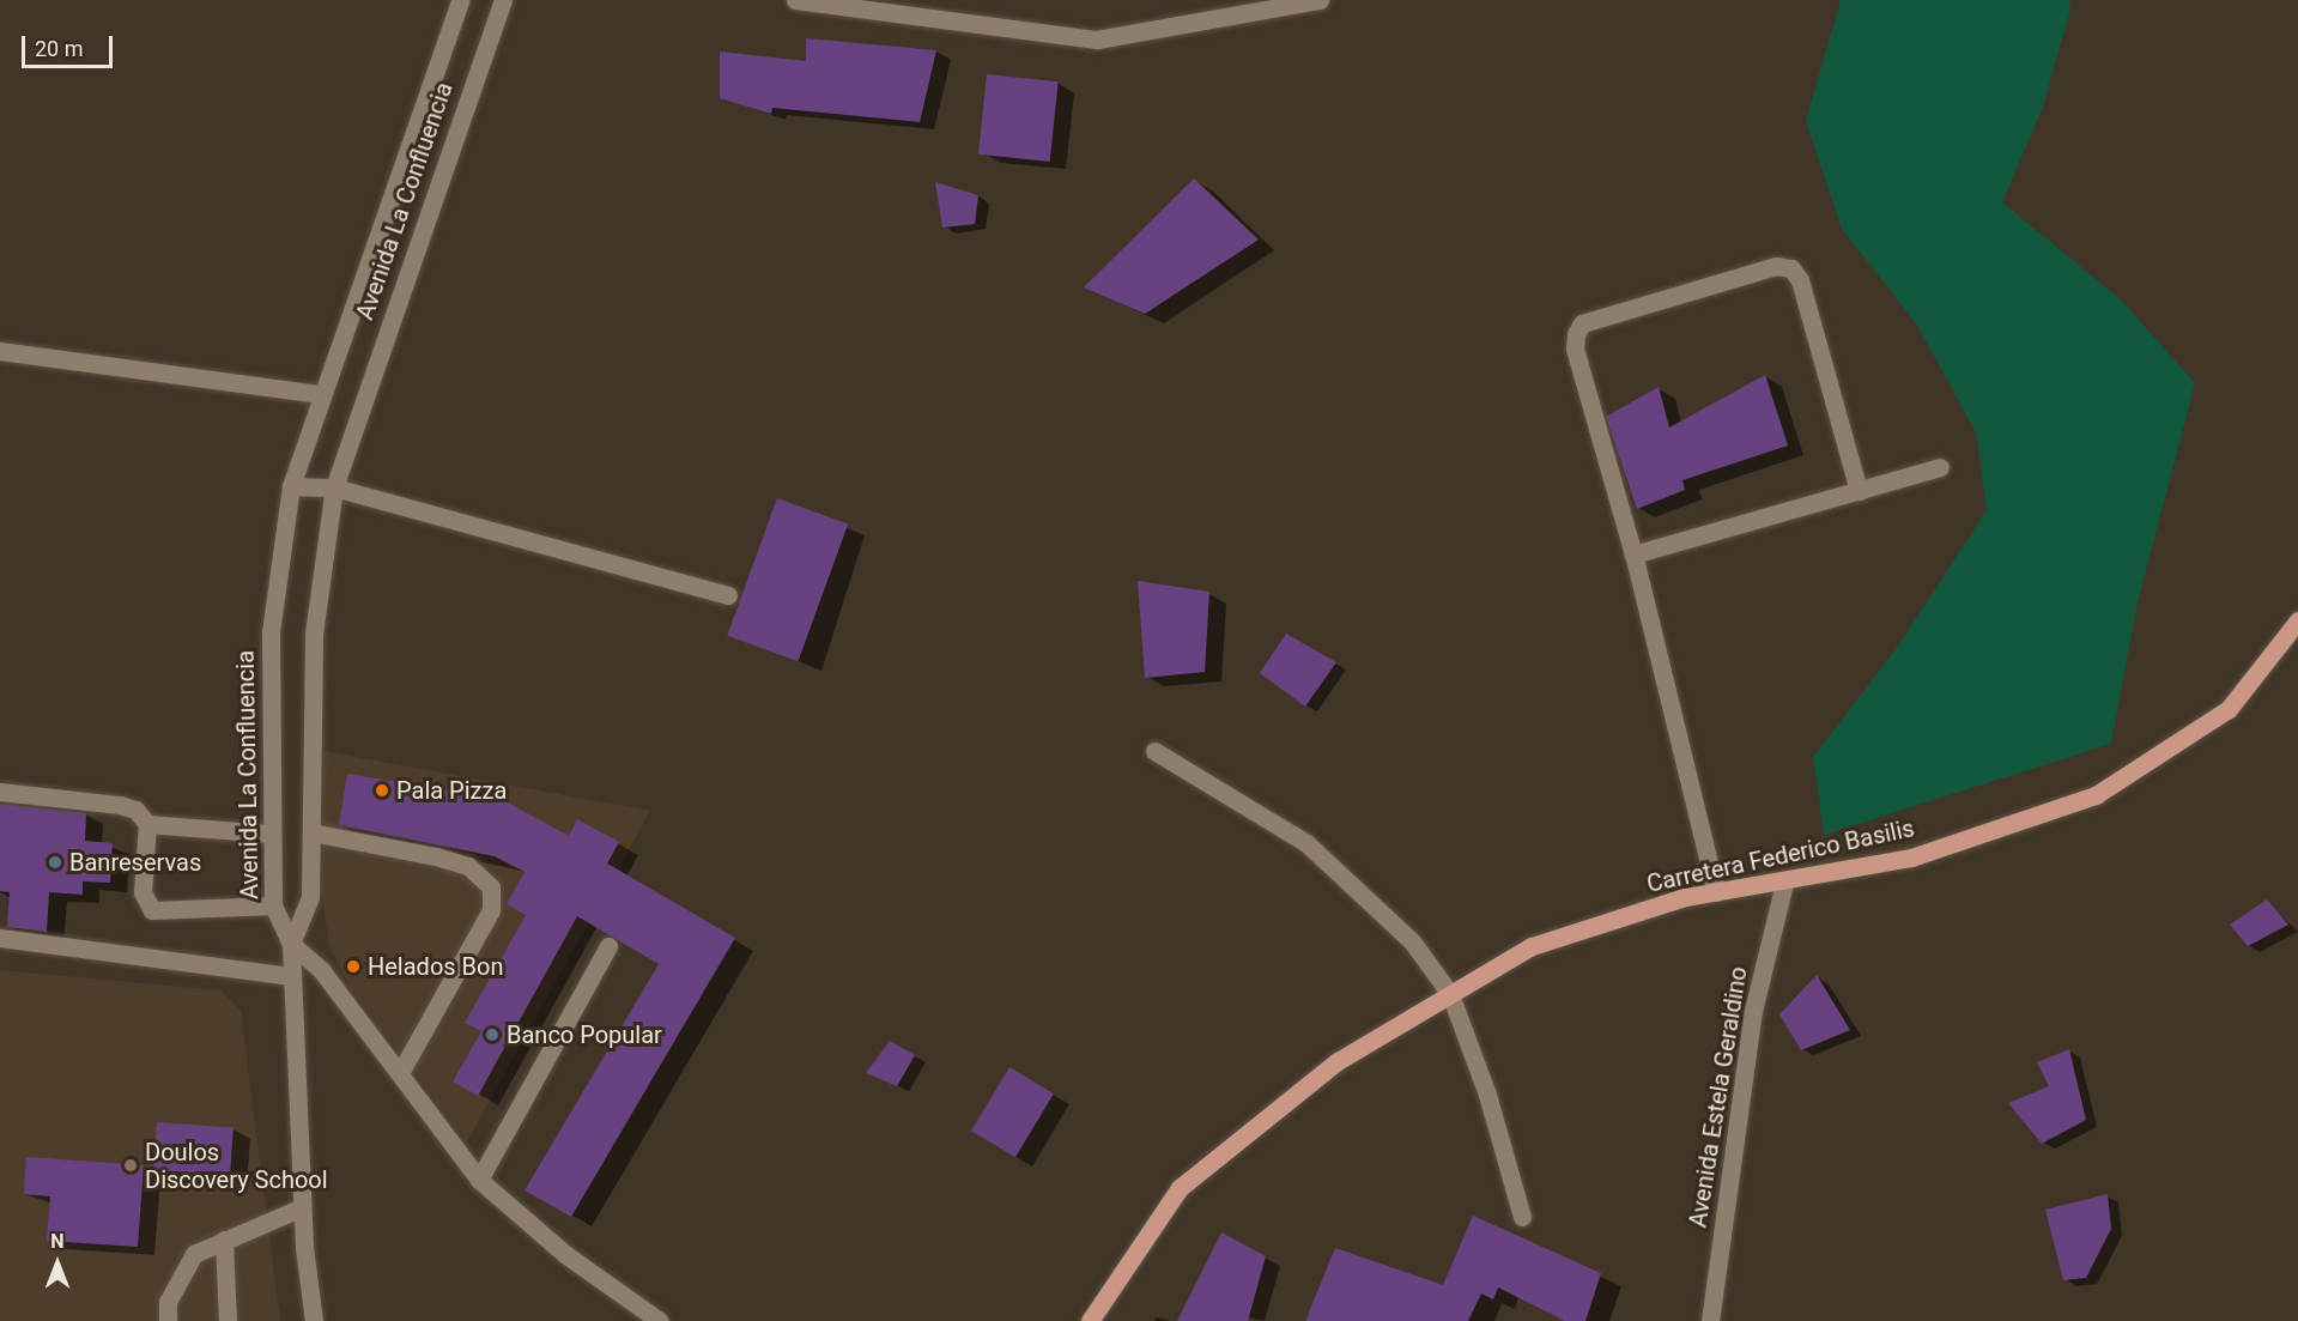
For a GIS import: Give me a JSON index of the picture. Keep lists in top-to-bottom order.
{
  "streets": {
    "main road": ["Carretera Federico Basilis"],
    "street": ["Avenida La Confluencia", "Avenida Estela Geraldino"]
  },
  "crossings": [
    ["Carretera Federico Basilis", "Avenida Estela Geraldino"]
  ],
  "places": [
    "Pala Pizza",
    "Banreservas",
    "Helados Bon",
    "Banco Popular",
    "Doulos Discovery School"
  ],
  "scale_bar": "20 m",
  "north": "top"
}
